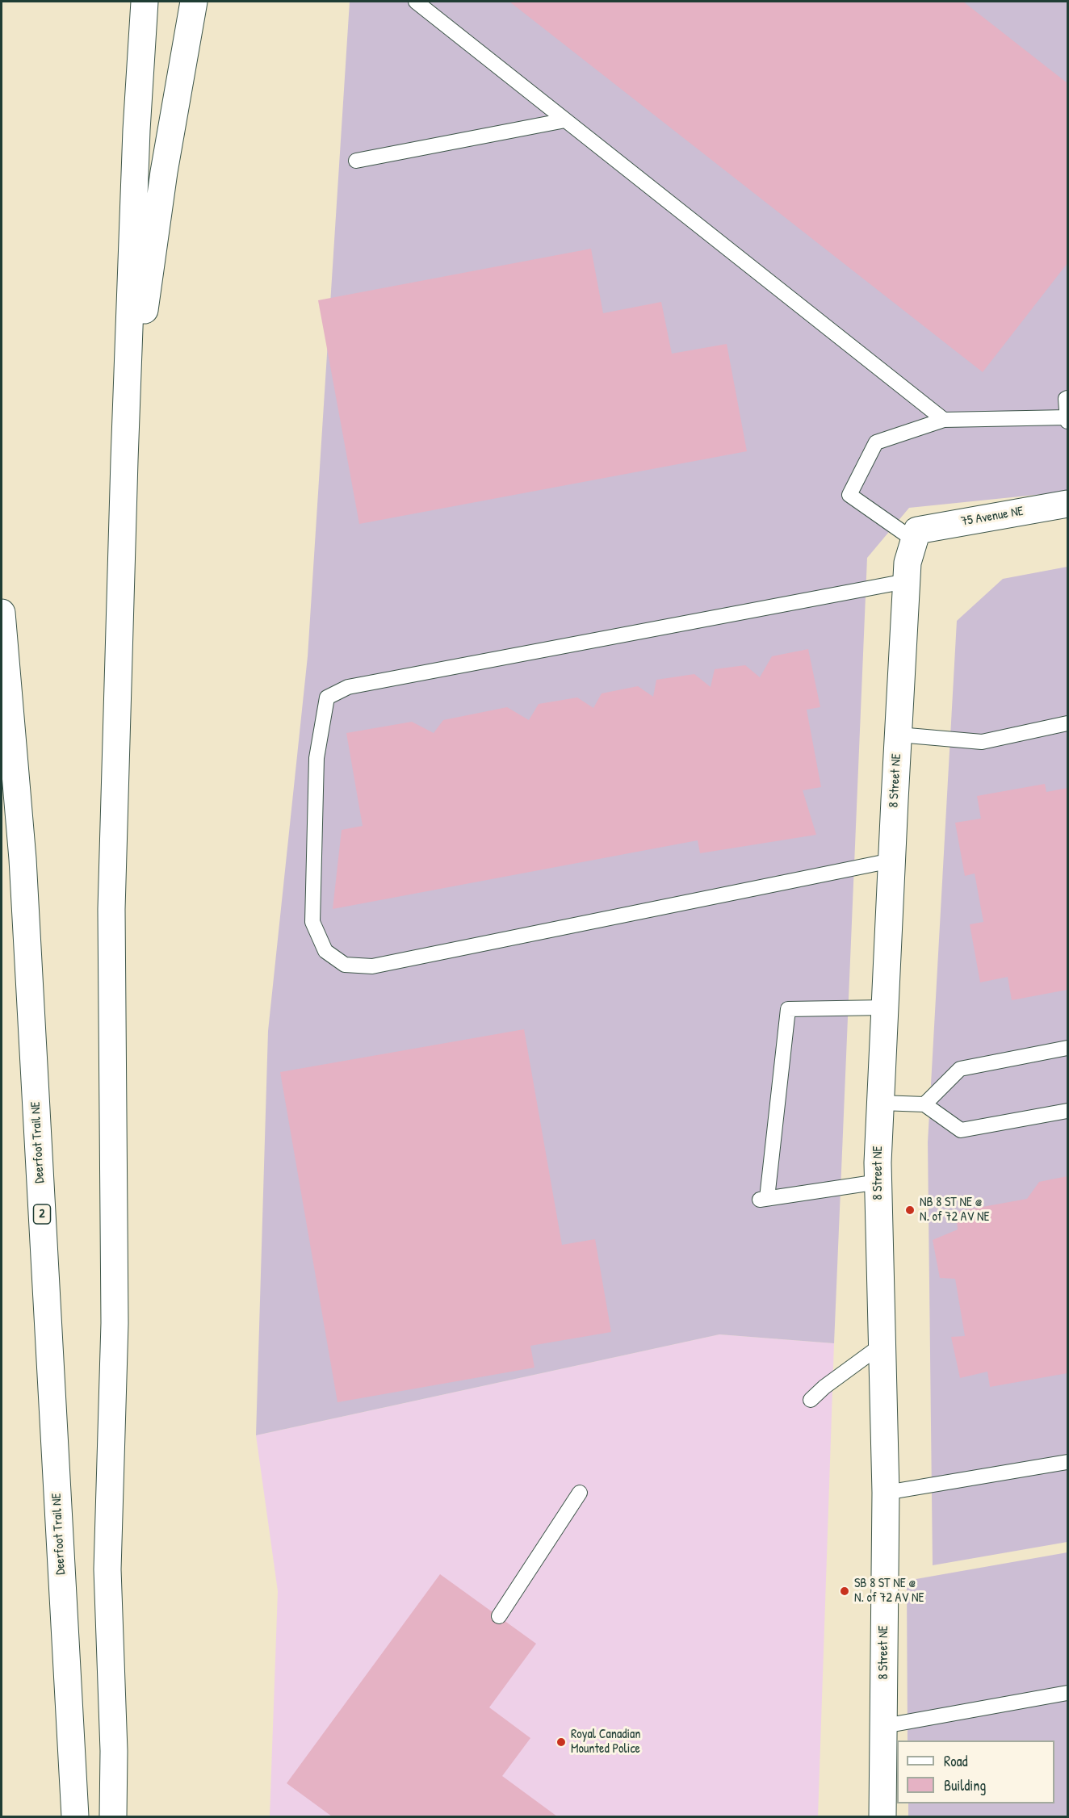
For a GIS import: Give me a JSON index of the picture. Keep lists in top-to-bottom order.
{
  "streets": {
    "main road": [
      "75 Avenue NE",
      "8 Street NE",
      "Deerfoot Trail NE",
      "2"
    ]
  },
  "crossings": [
    ["75 Avenue NE", "8 Street NE"]
  ],
  "places": ["NB 8 ST NE @ N. of 72 AV NE", "SB 8 ST NE @ N. of 72 AV NE", "Royal Canadian Mounted Police"],
  "legend": ["Road", "Building"]
}
